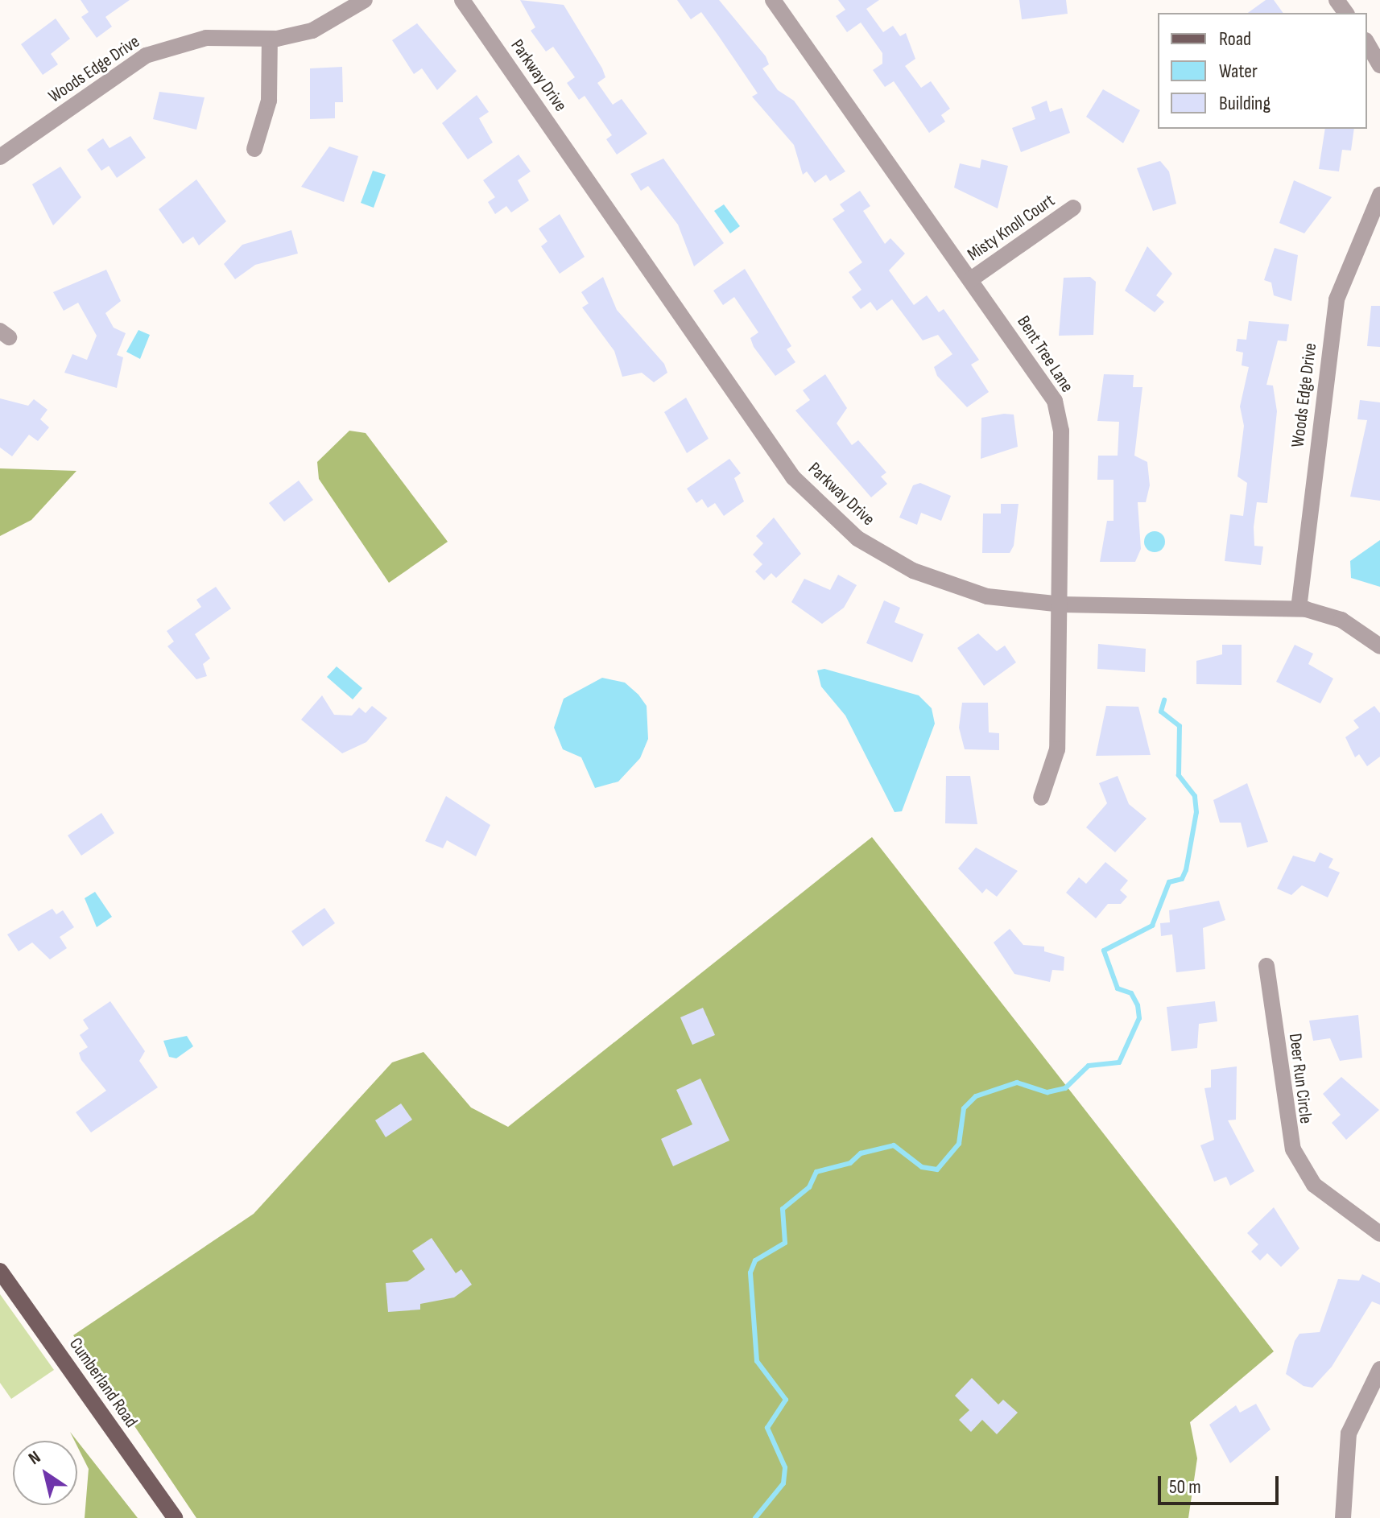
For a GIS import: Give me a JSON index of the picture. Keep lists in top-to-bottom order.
{
  "streets": {
    "main road": ["Cumberland Road"],
    "street": [
      "Woods Edge Drive",
      "Parkway Drive",
      "Misty Knoll Court",
      "Bent Tree Lane",
      "Deer Run Circle"
    ]
  },
  "crossings": [
    ["Woods Edge Drive", "Parkway Drive"],
    ["Parkway Drive", "Bent Tree Lane"],
    ["Misty Knoll Court", "Bent Tree Lane"]
  ],
  "legend": ["Road", "Water", "Building"],
  "scale_bar": "50 m",
  "north": "top left"
}
